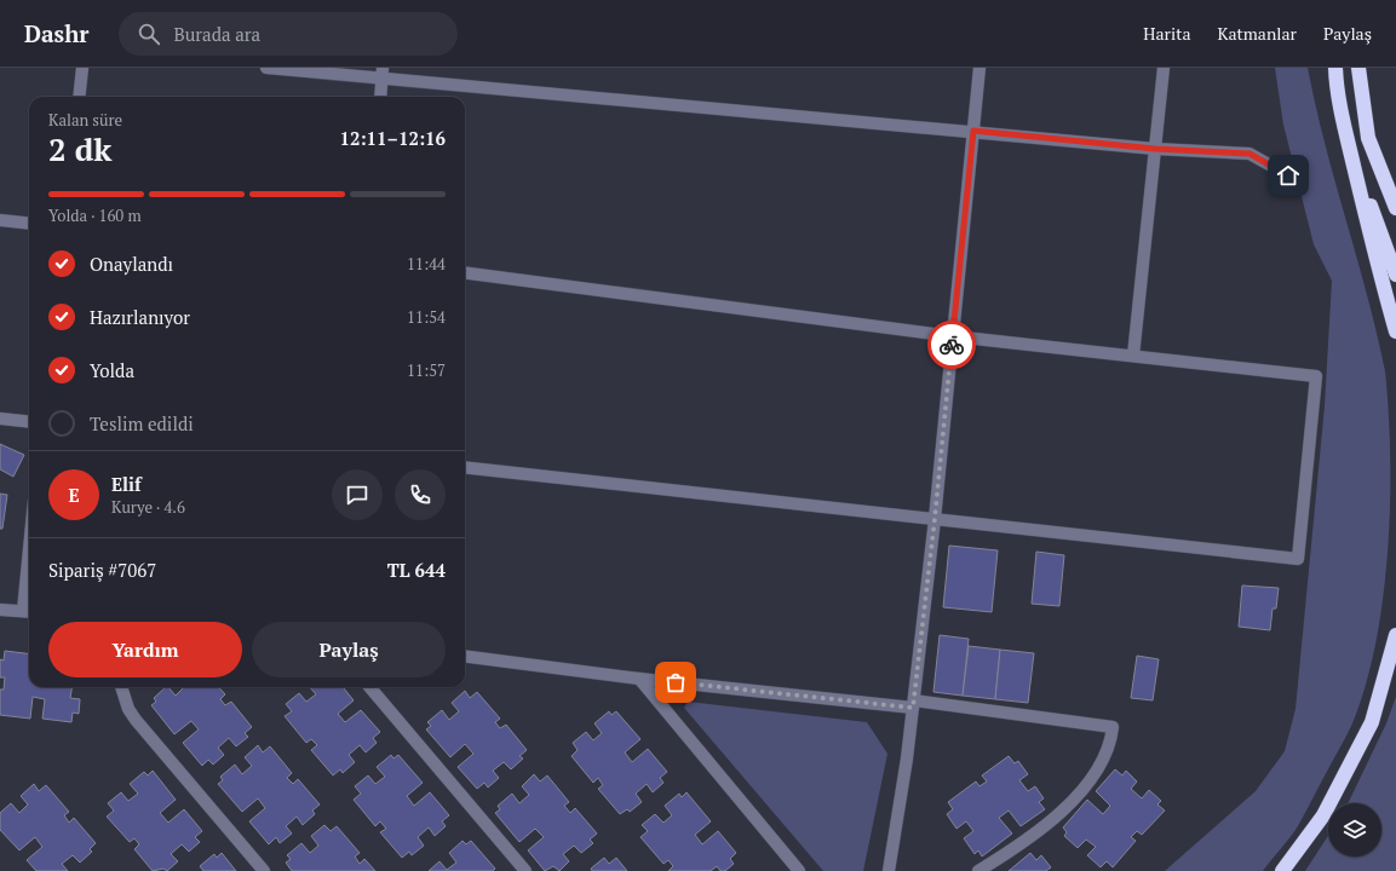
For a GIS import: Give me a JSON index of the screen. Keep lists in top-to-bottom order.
{
  "page": {
    "header": "Dashr",
    "search": "Burada ara",
    "nav": ["Harita", "Katmanlar", "Paylaş"],
    "heading": ["2 dk", "Kalan süre", "12:11–12:16"],
    "panel": [
      "Elif",
      "Kurye · 4.6",
      "Sipariş #7067",
      "TL 644"
    ],
    "bar": "Yolda · 160 m",
    "list": [
      ["Onaylandı", "11:44"],
      ["Hazırlanıyor", "11:54"],
      ["Yolda", "11:57"],
      "Teslim edildi"
    ],
    "round": "E",
    "buttons": ["Yardım", "Paylaş"]
  }
}
